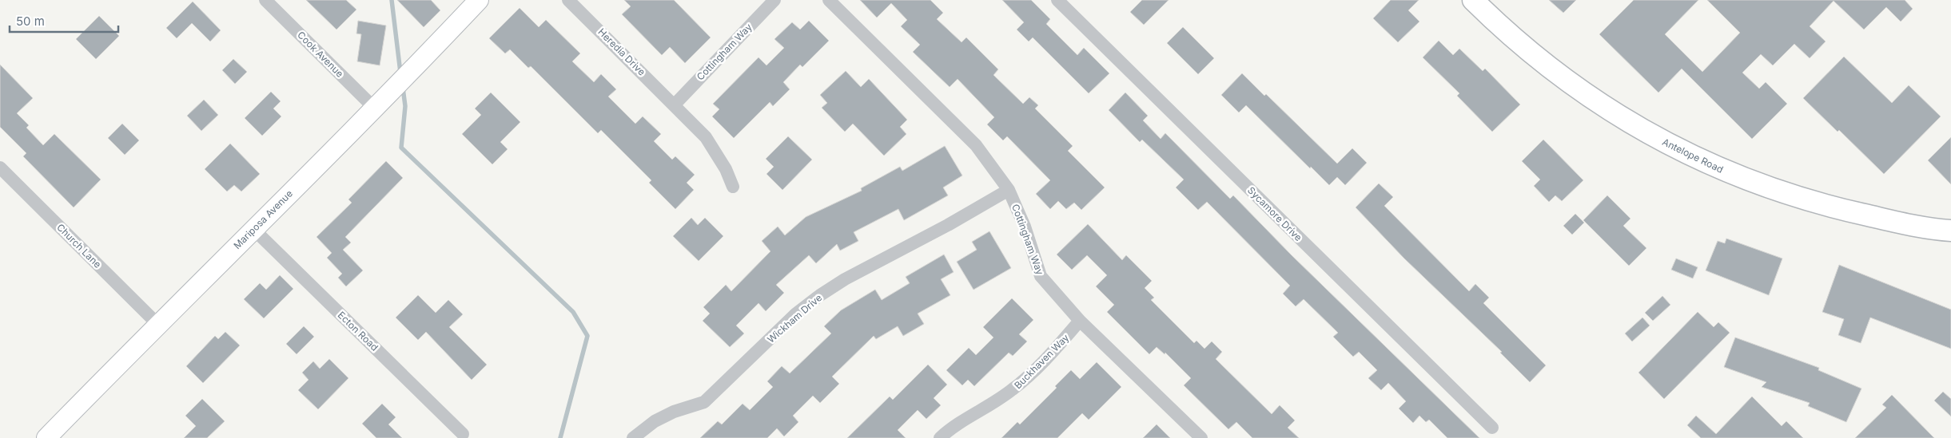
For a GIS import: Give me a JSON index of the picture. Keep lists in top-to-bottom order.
{
  "streets": {
    "main road": ["Antelope Road"],
    "street": [
      "Heredia Drive",
      "Cottingham Way",
      "Cook Avenue",
      "Sycamore Drive",
      "Mariposa Avenue",
      "Church Lane",
      "Wickham Drive",
      "Ecton Road",
      "Buckhaven Way"
    ]
  },
  "crossings": [
    ["Heredia Drive", "Cottingham Way"],
    ["Cottingham Way", "Wickham Drive"],
    ["Cottingham Way", "Buckhaven Way"],
    ["Cook Avenue", "Mariposa Avenue"],
    ["Mariposa Avenue", "Church Lane"],
    ["Mariposa Avenue", "Ecton Road"]
  ],
  "scale_bar": "50 m"
}
